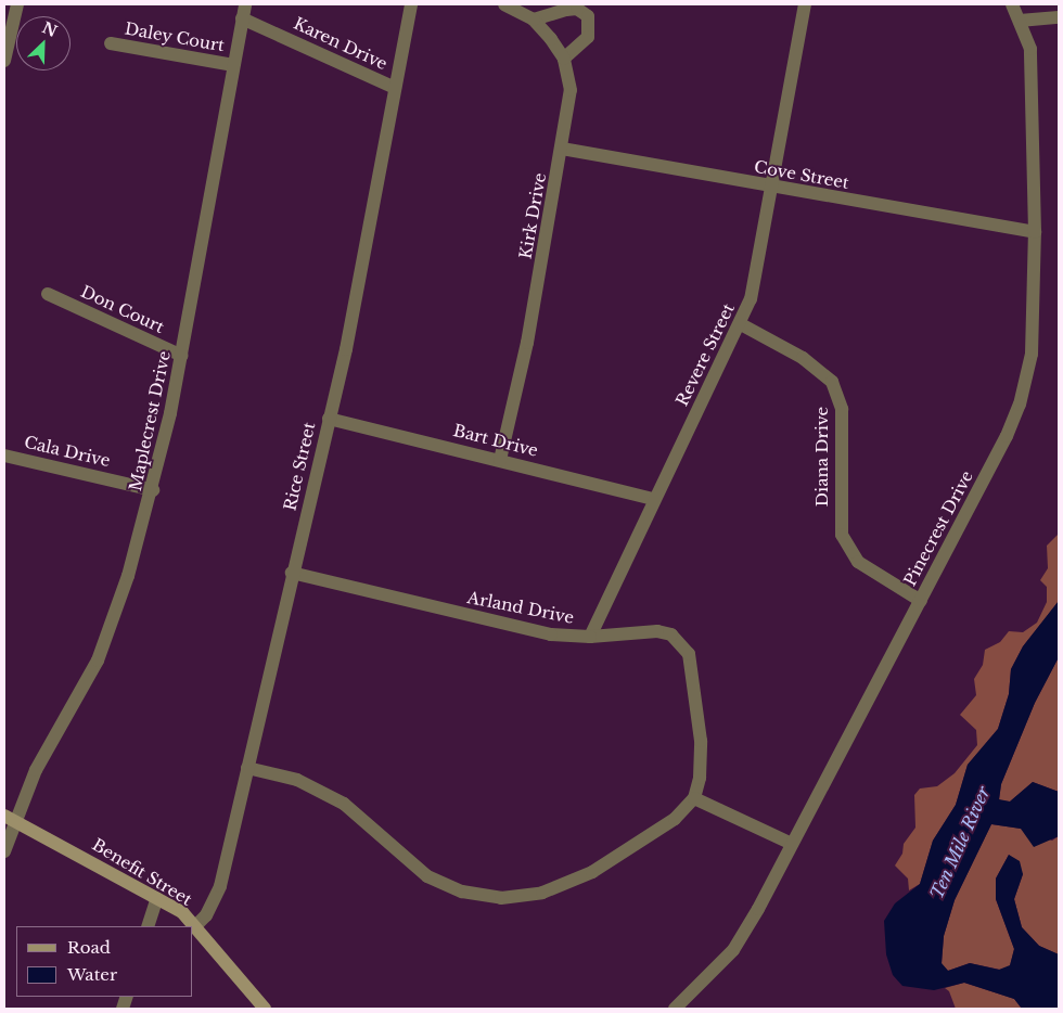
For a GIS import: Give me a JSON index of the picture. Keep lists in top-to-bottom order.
{
  "streets": {
    "street": [
      "Daley Court",
      "Karen Drive",
      "Cove Street",
      "Kirk Drive",
      "Don Court",
      "Revere Street",
      "Maplecrest Drive",
      "Bart Drive",
      "Cala Drive",
      "Diana Drive",
      "Rice Street",
      "Pinecrest Drive",
      "Arland Drive",
      "Benefit Street"
    ]
  },
  "crossings": [
    ["Daley Court", "Maplecrest Drive"],
    ["Karen Drive", "Maplecrest Drive"],
    ["Karen Drive", "Rice Street"],
    ["Cove Street", "Kirk Drive"],
    ["Cove Street", "Revere Street"],
    ["Cove Street", "Pinecrest Drive"],
    ["Kirk Drive", "Bart Drive"],
    ["Don Court", "Maplecrest Drive"],
    ["Revere Street", "Bart Drive"],
    ["Revere Street", "Diana Drive"],
    ["Revere Street", "Arland Drive"],
    ["Maplecrest Drive", "Cala Drive"],
    ["Maplecrest Drive", "Benefit Street"],
    ["Bart Drive", "Rice Street"],
    ["Diana Drive", "Pinecrest Drive"],
    ["Rice Street", "Arland Drive"],
    ["Rice Street", "Benefit Street"]
  ],
  "water": ["Ten Mile River"],
  "legend": ["Road", "Water"],
  "north": "top right"
}
